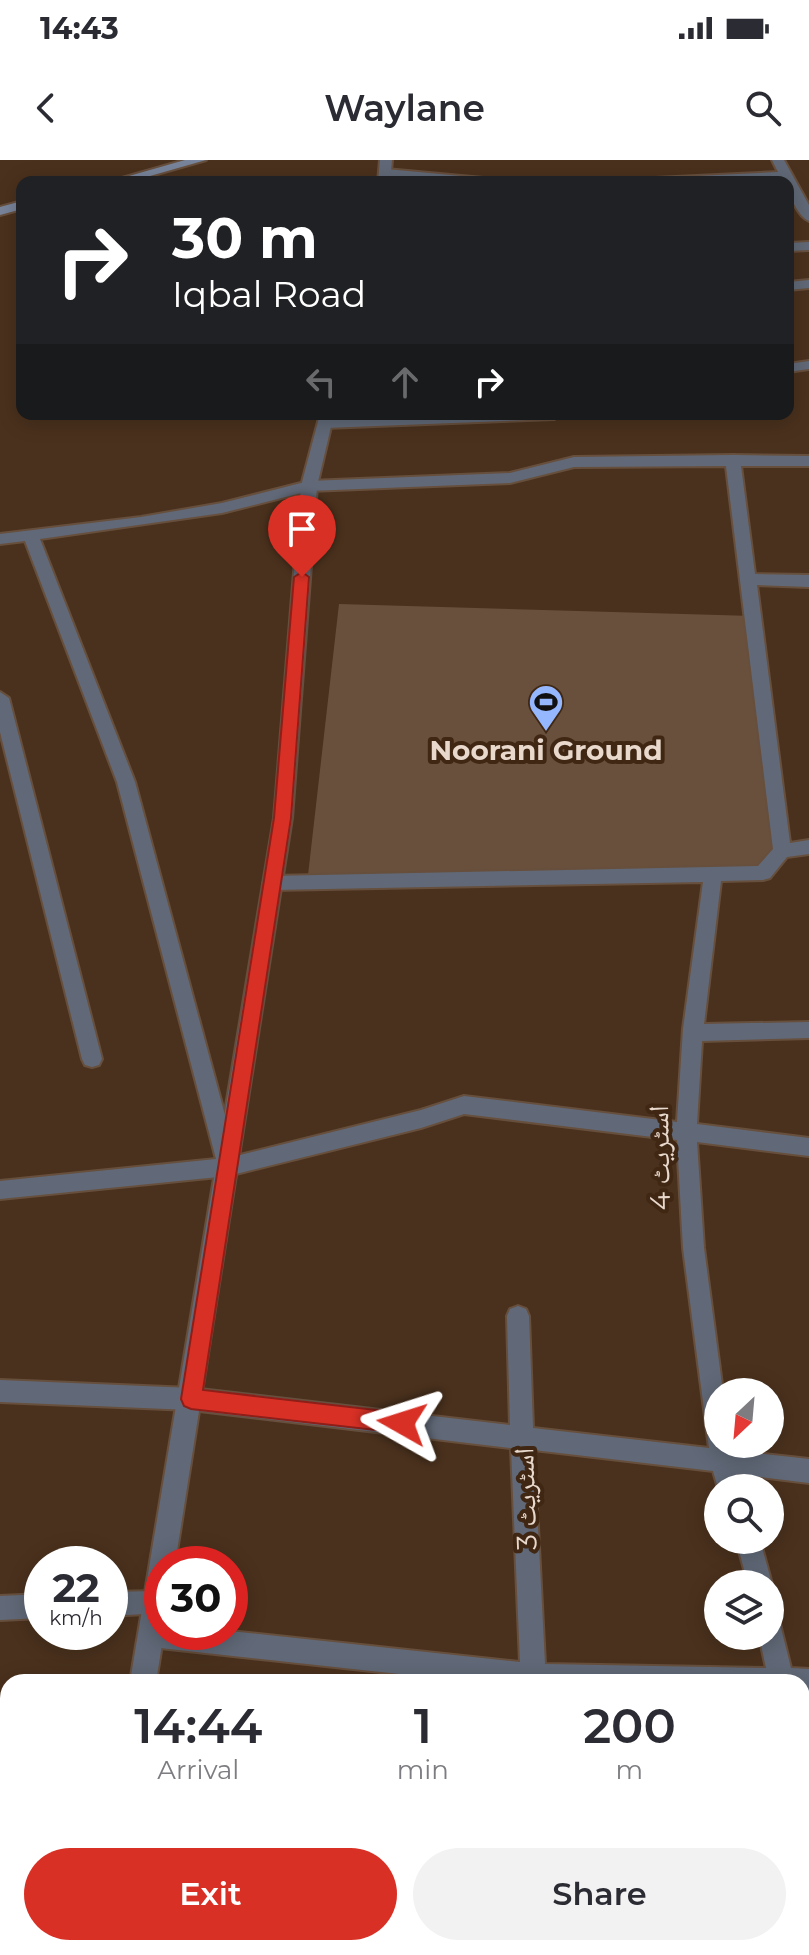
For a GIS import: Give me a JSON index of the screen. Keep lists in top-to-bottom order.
{
  "streets": {
    "street": ["اسٹریٹ 4", "اسٹریٹ 3"]
  },
  "places": {
    "sports": ["Noorani Ground"]
  },
  "north": "bottom left",
  "page": {
    "status": "14:43",
    "header": "Waylane",
    "turn": ["30 m", "Iqbal Road"],
    "speed": "22 km/h",
    "limit": "30",
    "eta": [
      "14:44",
      "Arrival",
      "1",
      "min",
      "200",
      "m"
    ],
    "buttons": ["Exit", "Share"]
  }
}
